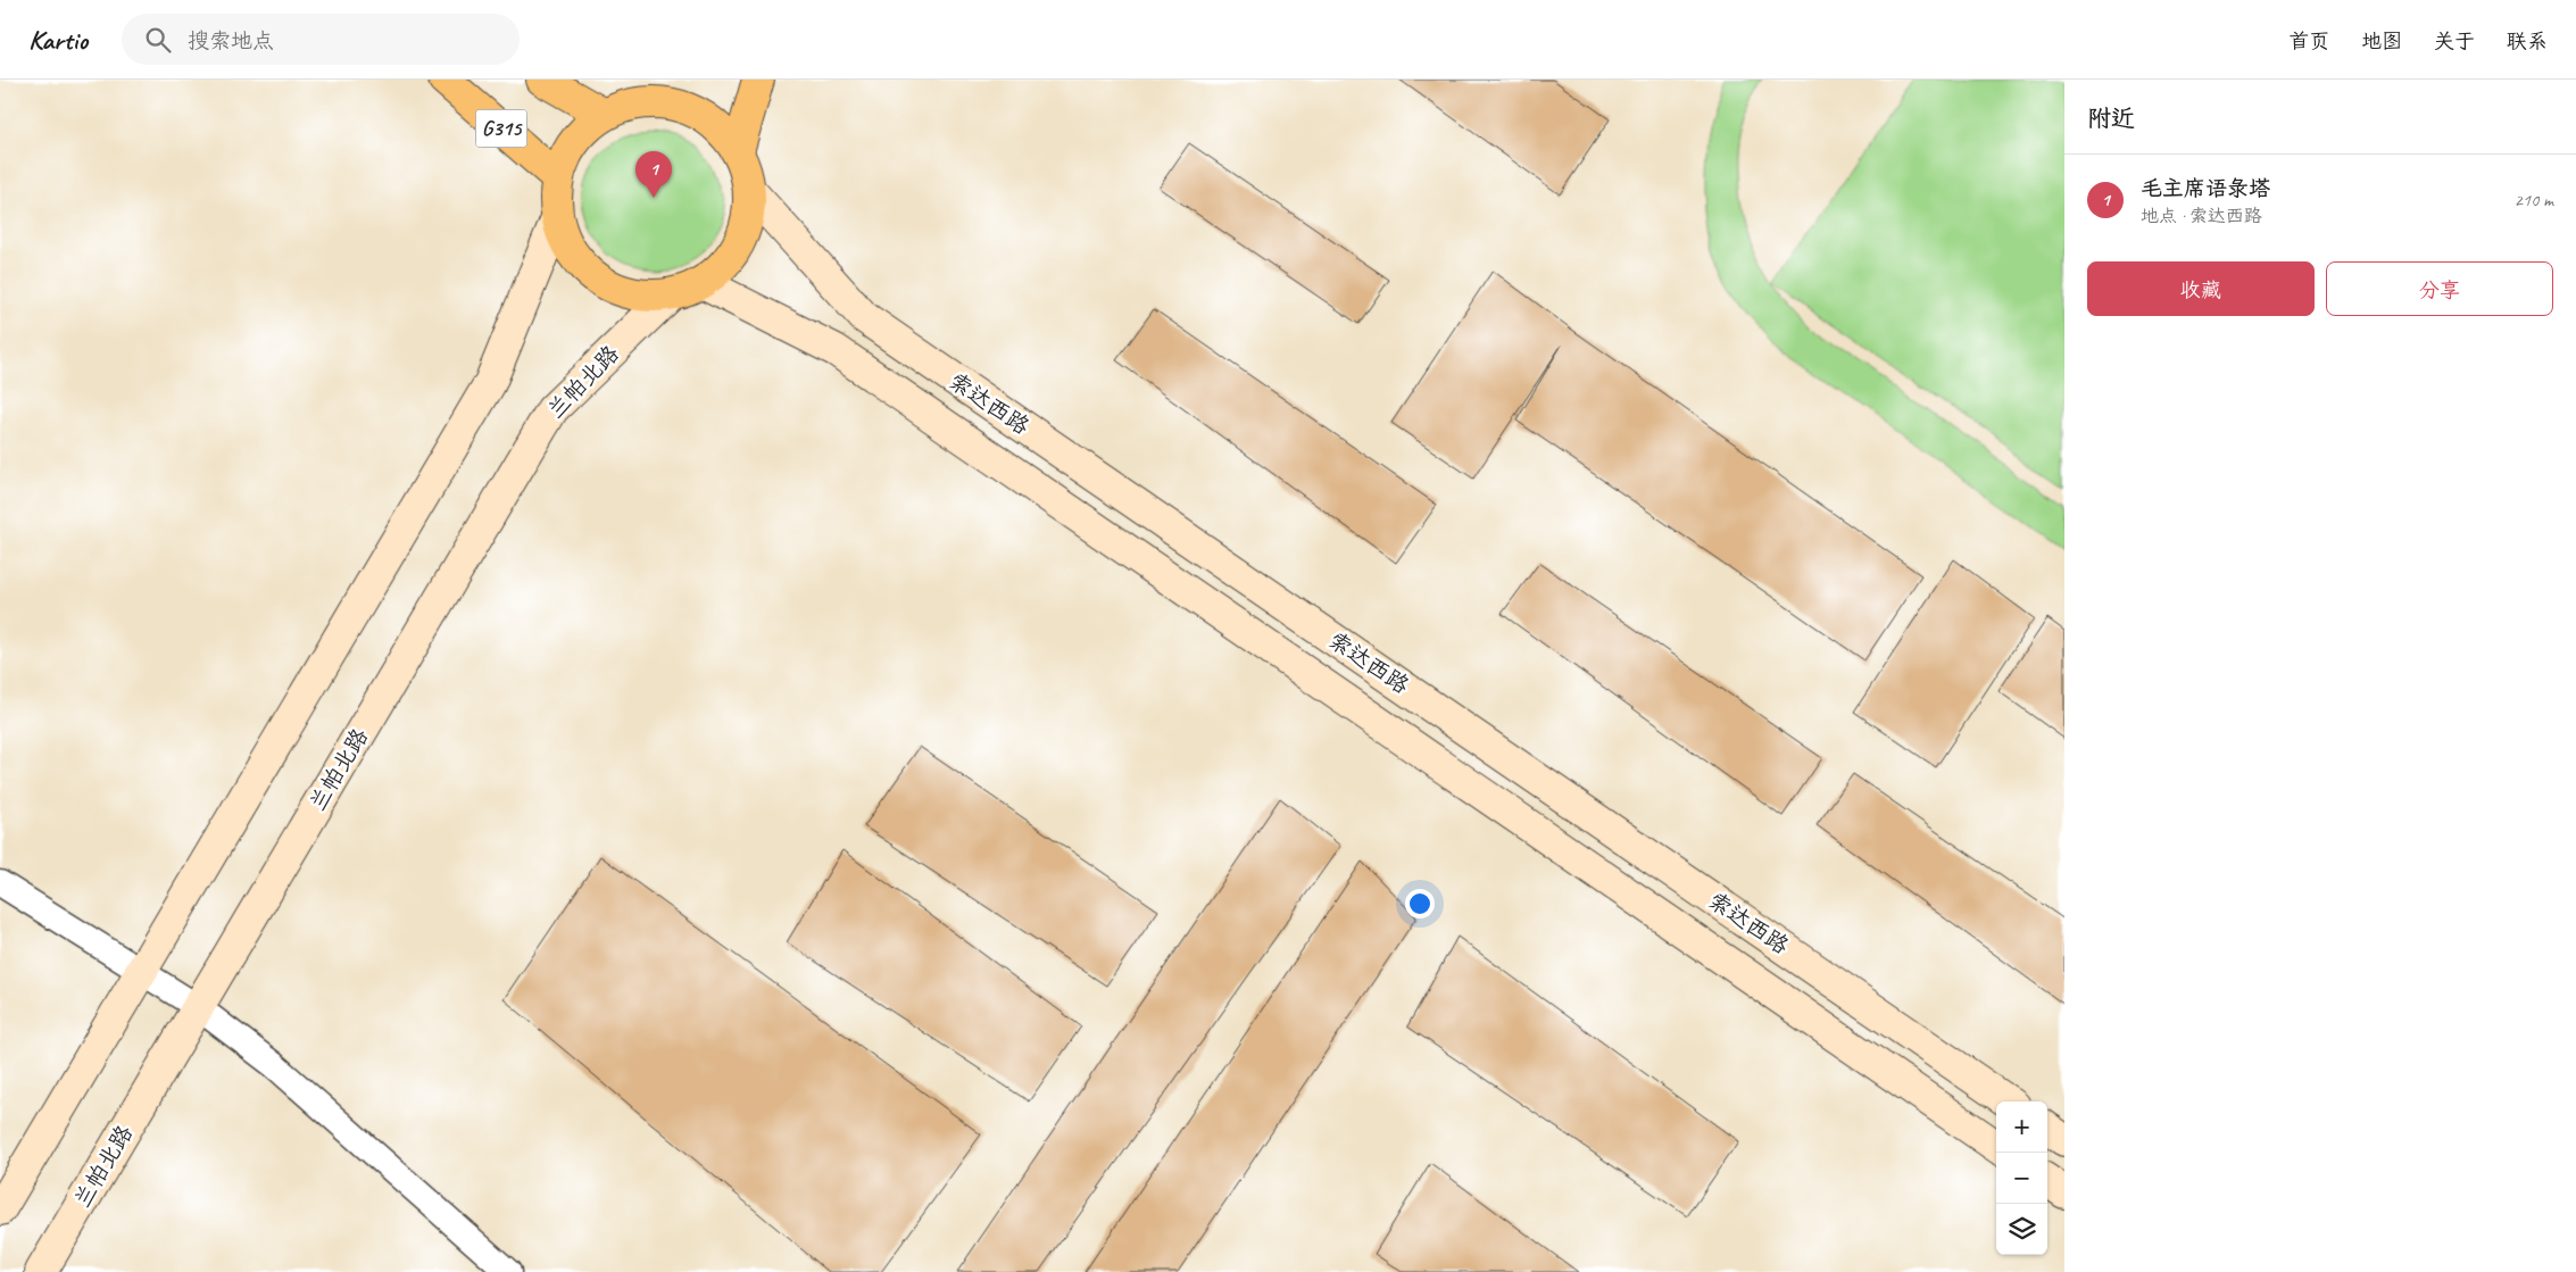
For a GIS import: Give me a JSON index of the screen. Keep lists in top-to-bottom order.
{
  "streets": {
    "highway": ["G315"],
    "main road": ["兰帕北路", "索达西路"]
  },
  "crossings": [
    ["G315", "兰帕北路"],
    ["G315", "索达西路"],
    ["兰帕北路", "索达西路"]
  ],
  "page": {
    "header": "Kartio",
    "search": "搜索地点",
    "nav": [
      "首页",
      "地图",
      "关于",
      "联系"
    ],
    "heading": "附近",
    "pins": "1",
    "list": [
      {
        "mark": "1",
        "name": "毛主席语录塔",
        "note": "地点 · 索达西路",
        "value": "210 m"
      }
    ],
    "buttons": ["收藏", "分享"],
    "map_buttons": ["+", "−"]
  }
}
